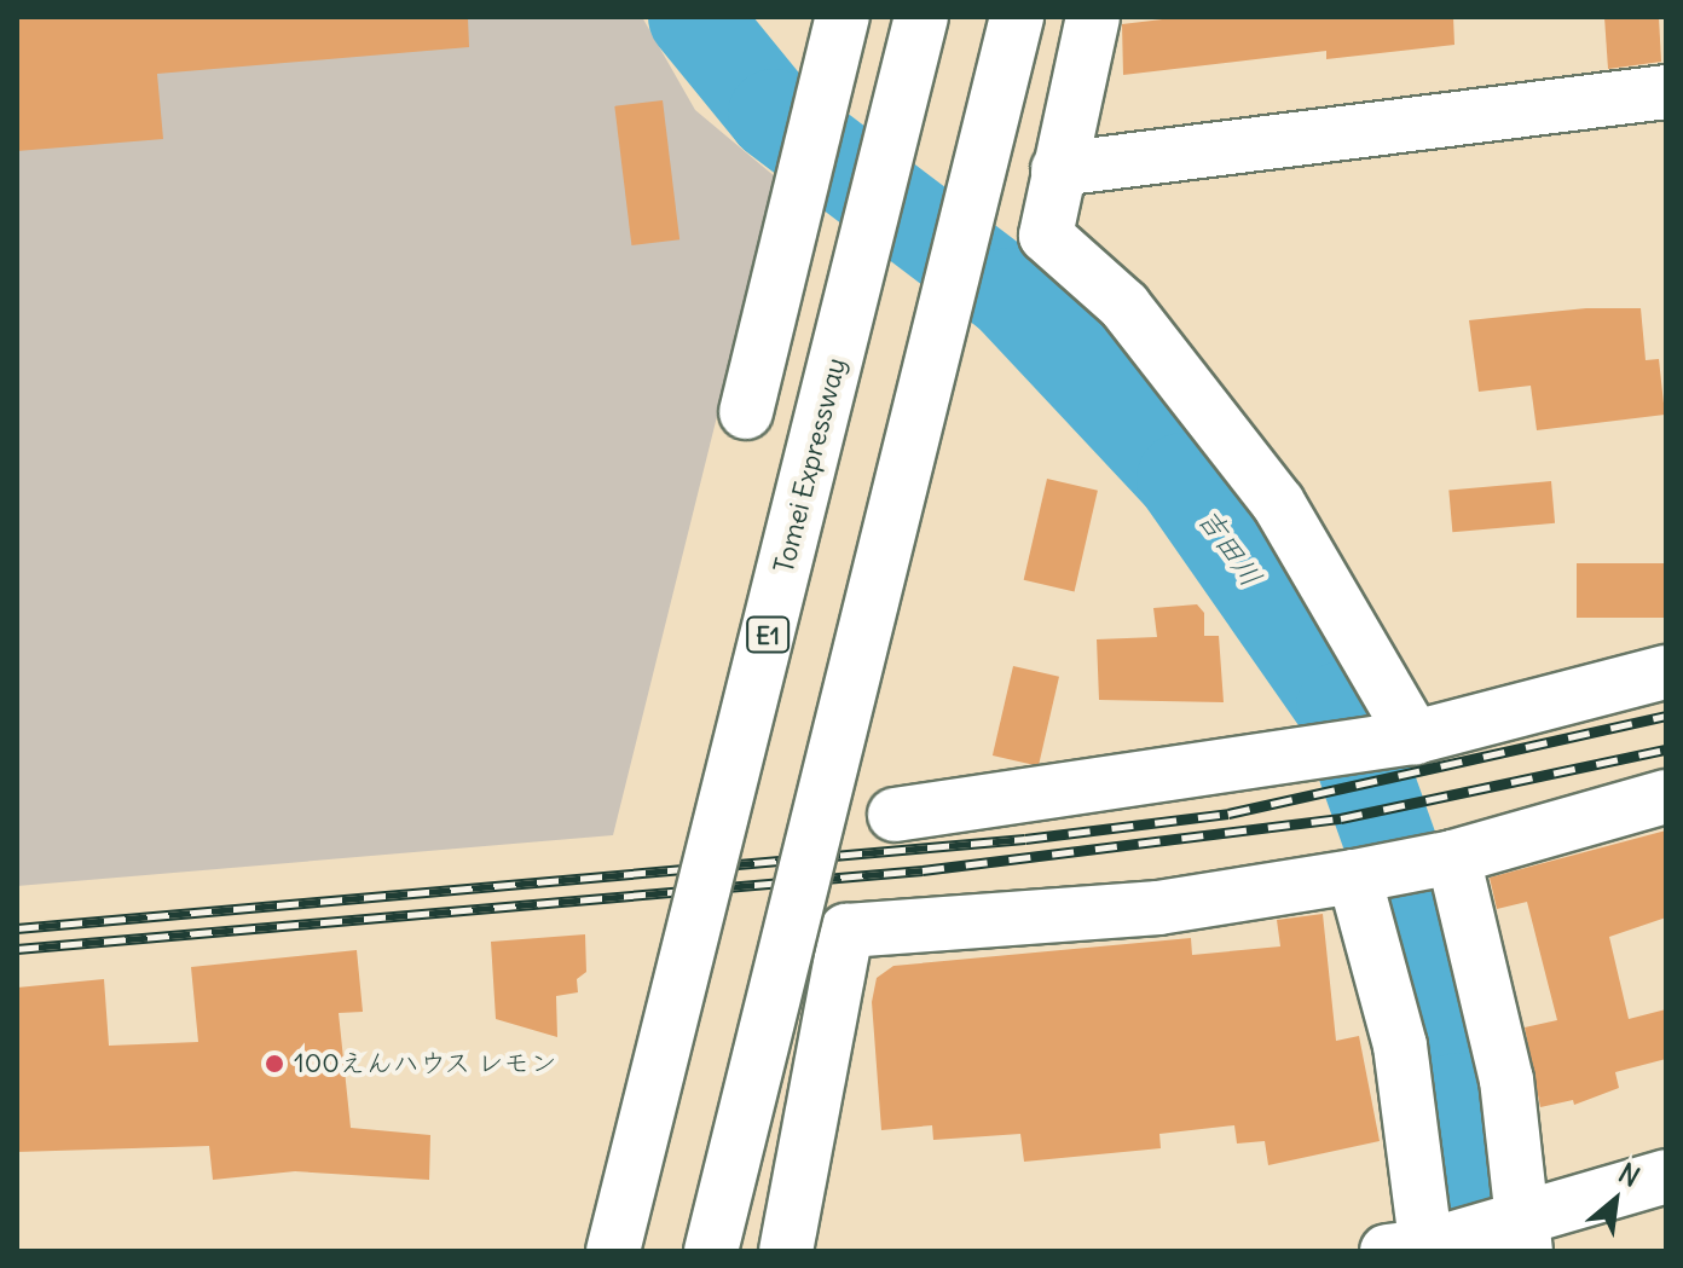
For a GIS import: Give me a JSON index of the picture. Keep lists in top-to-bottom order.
{
  "streets": {
    "main road": ["Tomei Expressway", "E1"]
  },
  "water": ["吉田川"],
  "places": ["100えんハウス レモン"],
  "north": "top right"
}
